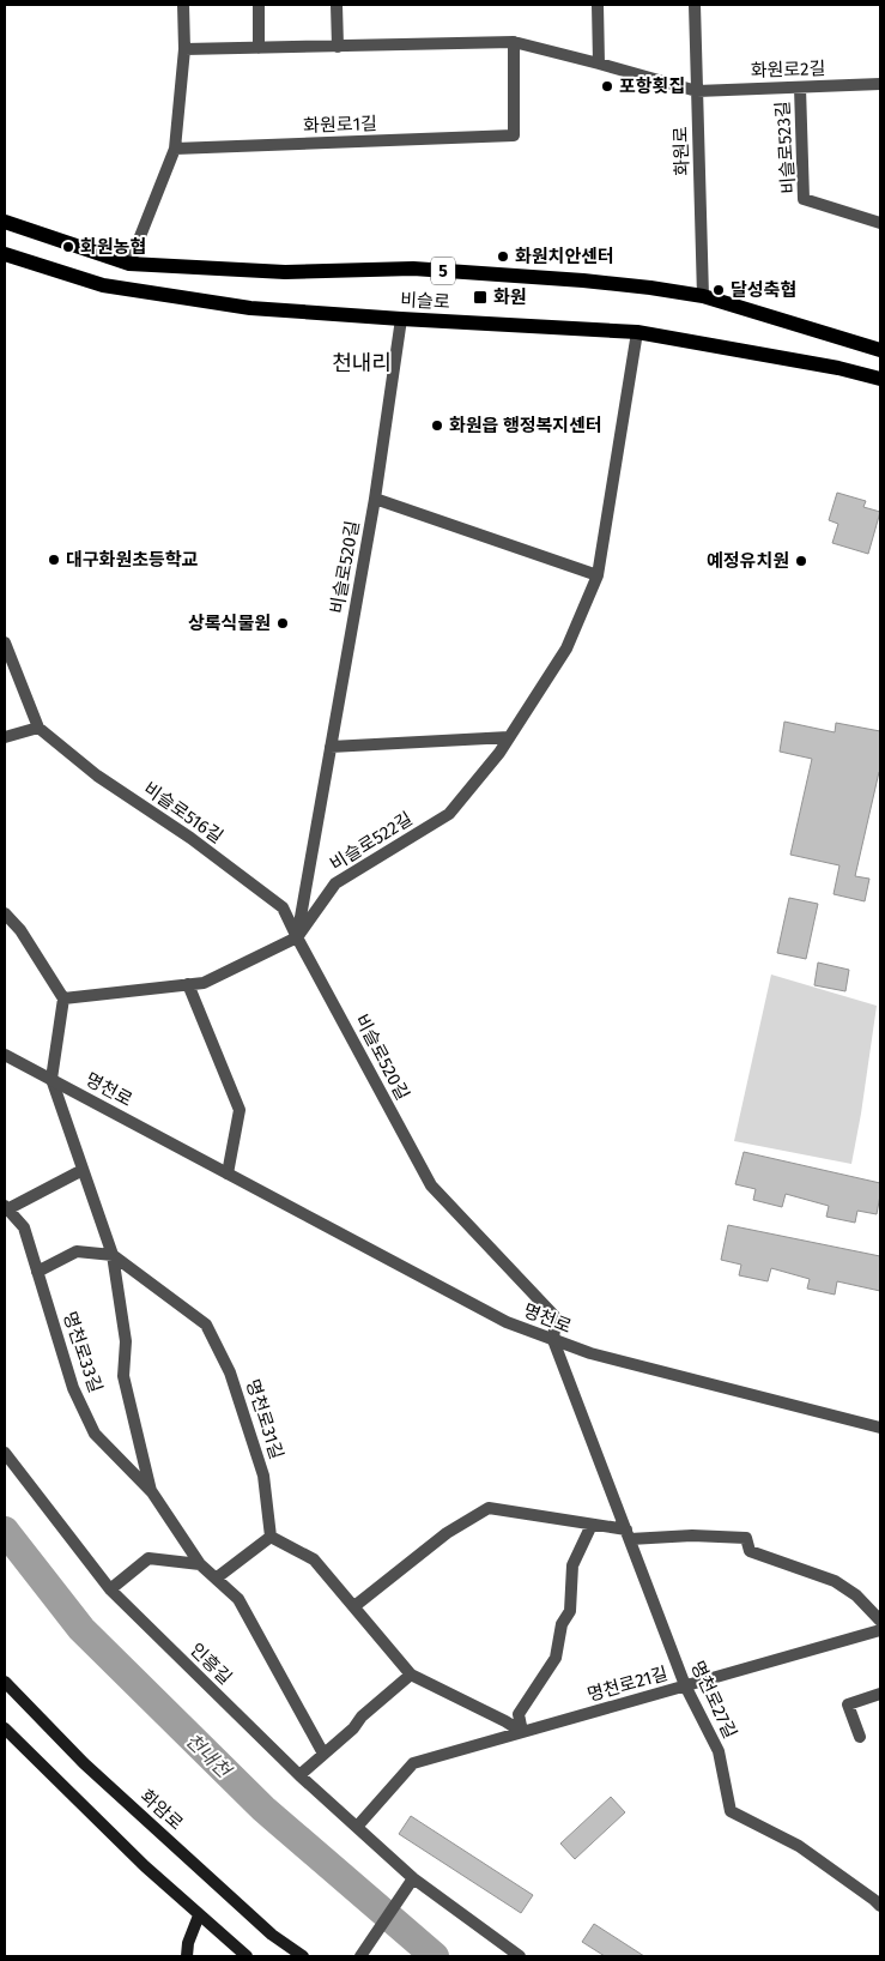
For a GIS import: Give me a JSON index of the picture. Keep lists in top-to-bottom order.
{
  "streets": {
    "main road": ["5", "비슬로", "화암로"],
    "street": [
      "화원로2길",
      "화원로1길",
      "비슬로523길",
      "화원로",
      "비슬로520길",
      "비슬로516길",
      "비슬로522길",
      "명천로",
      "명천로33길",
      "명천로31길",
      "인흥길",
      "명천로21길",
      "명천로27길"
    ]
  },
  "crossings": [
    ["화원로2길", "비슬로523길"],
    ["화원로2길", "화원로"],
    ["화원로", "비슬로"],
    ["비슬로", "비슬로520길"],
    ["비슬로", "비슬로522길"],
    ["비슬로520길", "비슬로516길"],
    ["비슬로520길", "비슬로522길"],
    ["비슬로520길", "명천로"],
    ["비슬로520길", "명천로27길"],
    ["비슬로516길", "비슬로522길"],
    ["명천로", "명천로27길"],
    ["명천로33길", "명천로31길"],
    ["인흥길", "명천로21길"],
    ["명천로21길", "명천로27길"]
  ],
  "districts": ["천내리"],
  "water": ["천내천"],
  "places": {
    "other": [
      "포항횟집",
      "화원농협",
      "화원치안센터",
      "달성축협",
      "화원읍 행정복지센터",
      "대구화원초등학교",
      "예정유치원",
      "상록식물원"
    ],
    "transit": ["화원"]
  }
}
